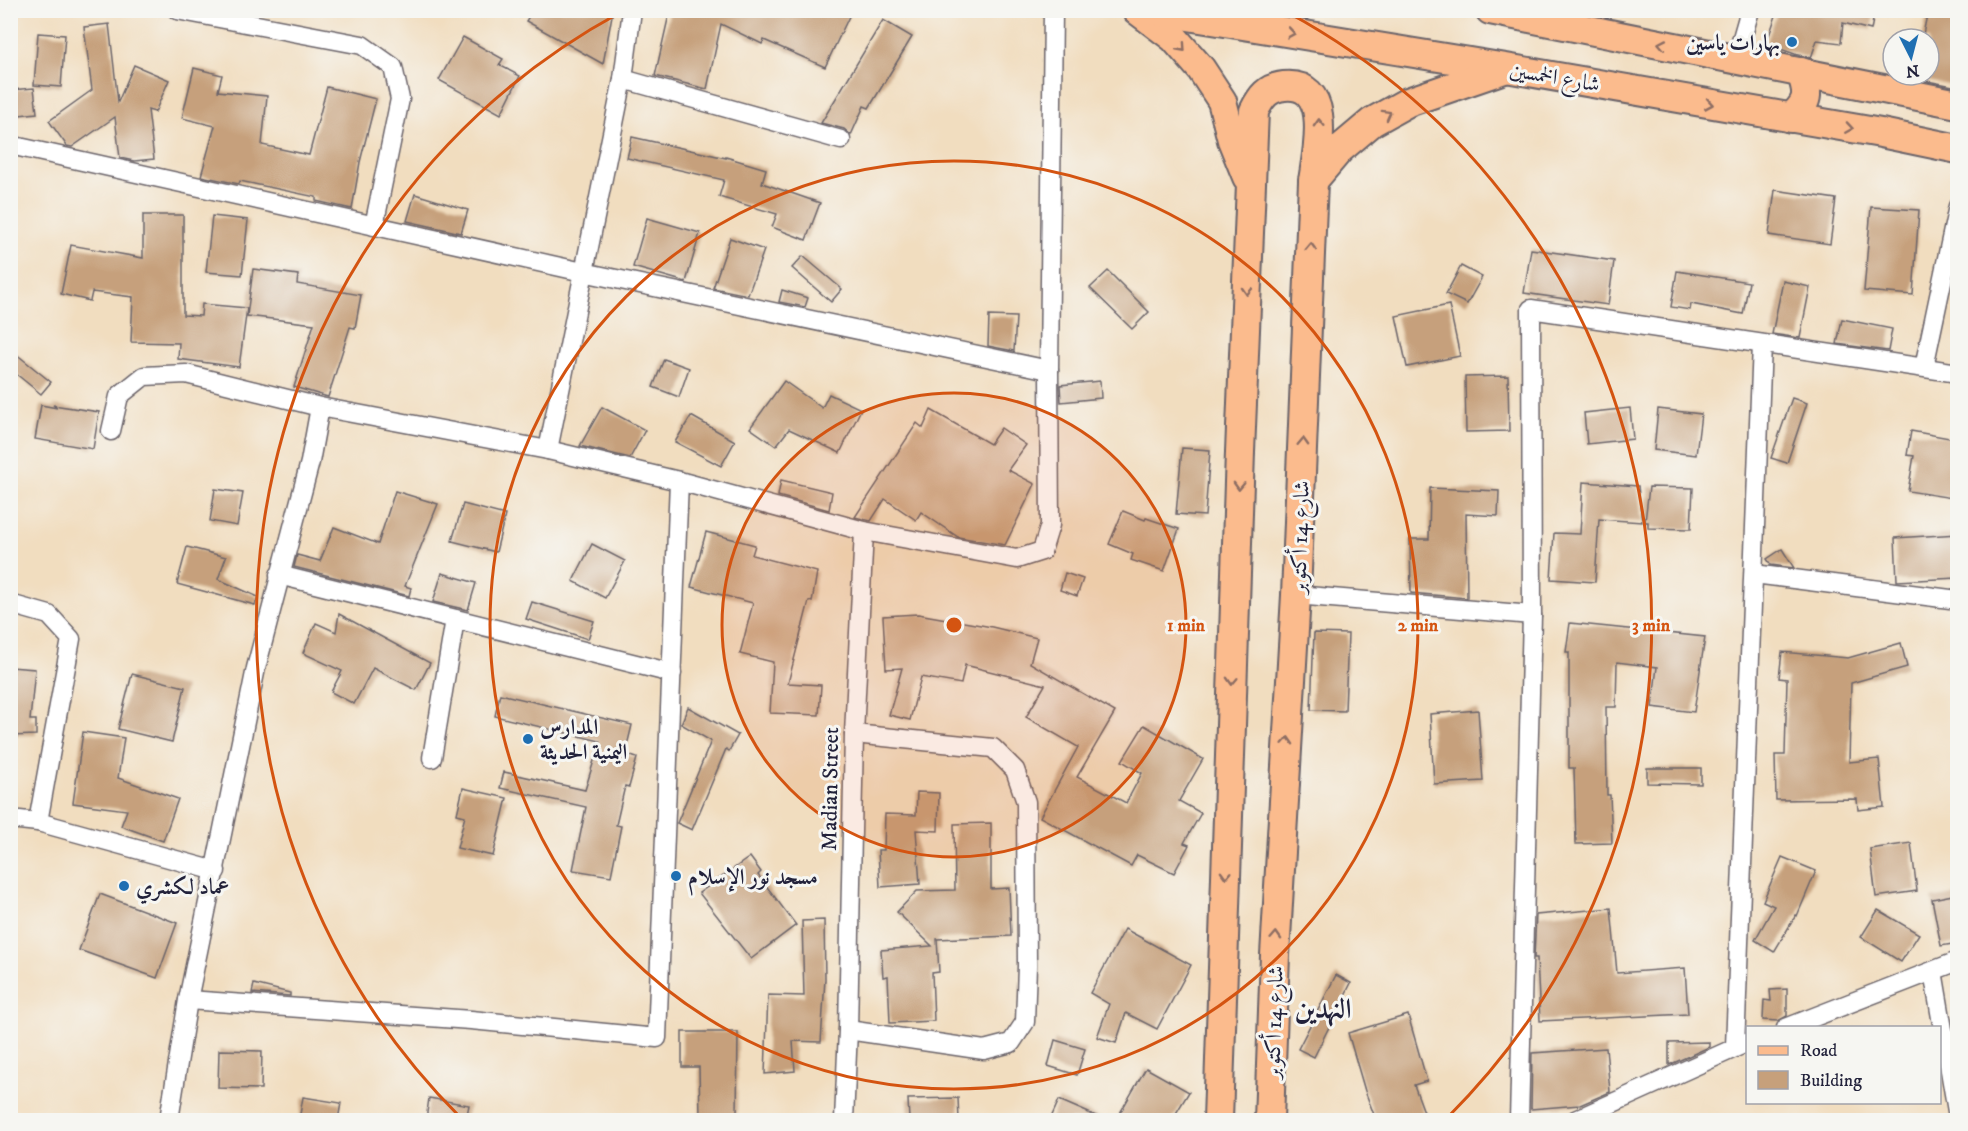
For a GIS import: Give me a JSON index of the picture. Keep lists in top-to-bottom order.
{
  "streets": {
    "main road": ["شارع الخمسين", "شارع 14 أكتوبر"],
    "street": ["Madian Street"]
  },
  "districts": ["النهدين"],
  "places": [
    "بهارات ياسين",
    "المدارس اليمنية الحديثة",
    "مسجد نور الإسلام",
    "عماد لكشري"
  ],
  "legend": ["Road", "Building"],
  "north": "bottom",
  "rings": ["1 min", "2 min", "3 min"]
}
